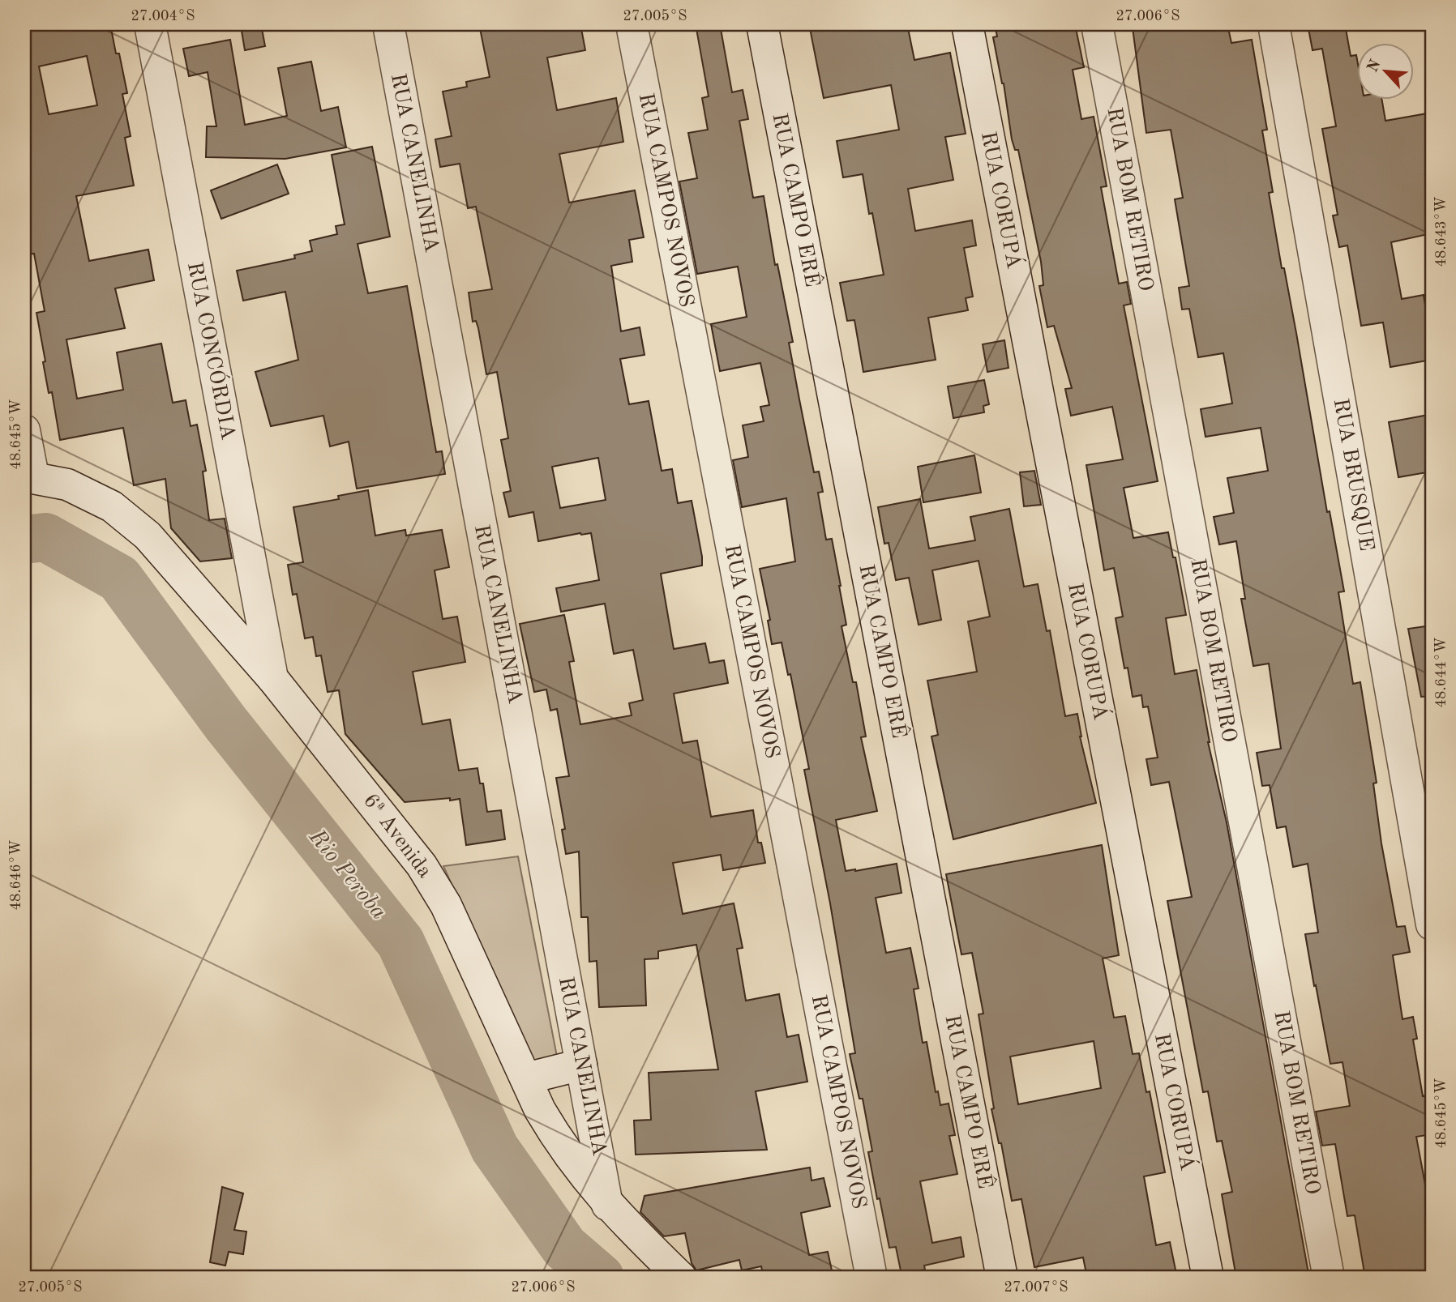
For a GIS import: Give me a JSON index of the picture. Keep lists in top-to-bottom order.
{
  "streets": {
    "street": [
      "RUA CANELINHA",
      "RUA BOM RETIRO",
      "RUA CAMPOS NOVOS",
      "RUA CAMPO ERÊ",
      "RUA CORUPÁ",
      "RUA CONCÓRDIA",
      "RUA BRUSQUE",
      "6ª Avenida"
    ]
  },
  "crossings": [
    ["RUA CANELINHA", "6ª Avenida"],
    ["RUA CONCÓRDIA", "6ª Avenida"]
  ],
  "water": ["Rio Peroba"],
  "north": "top left",
  "coordinates": [
    "27.004°S",
    "27.005°S",
    "27.006°S",
    "48.643°W",
    "48.645°W",
    "48.644°W",
    "48.646°W",
    "27.007°S"
  ]
}
